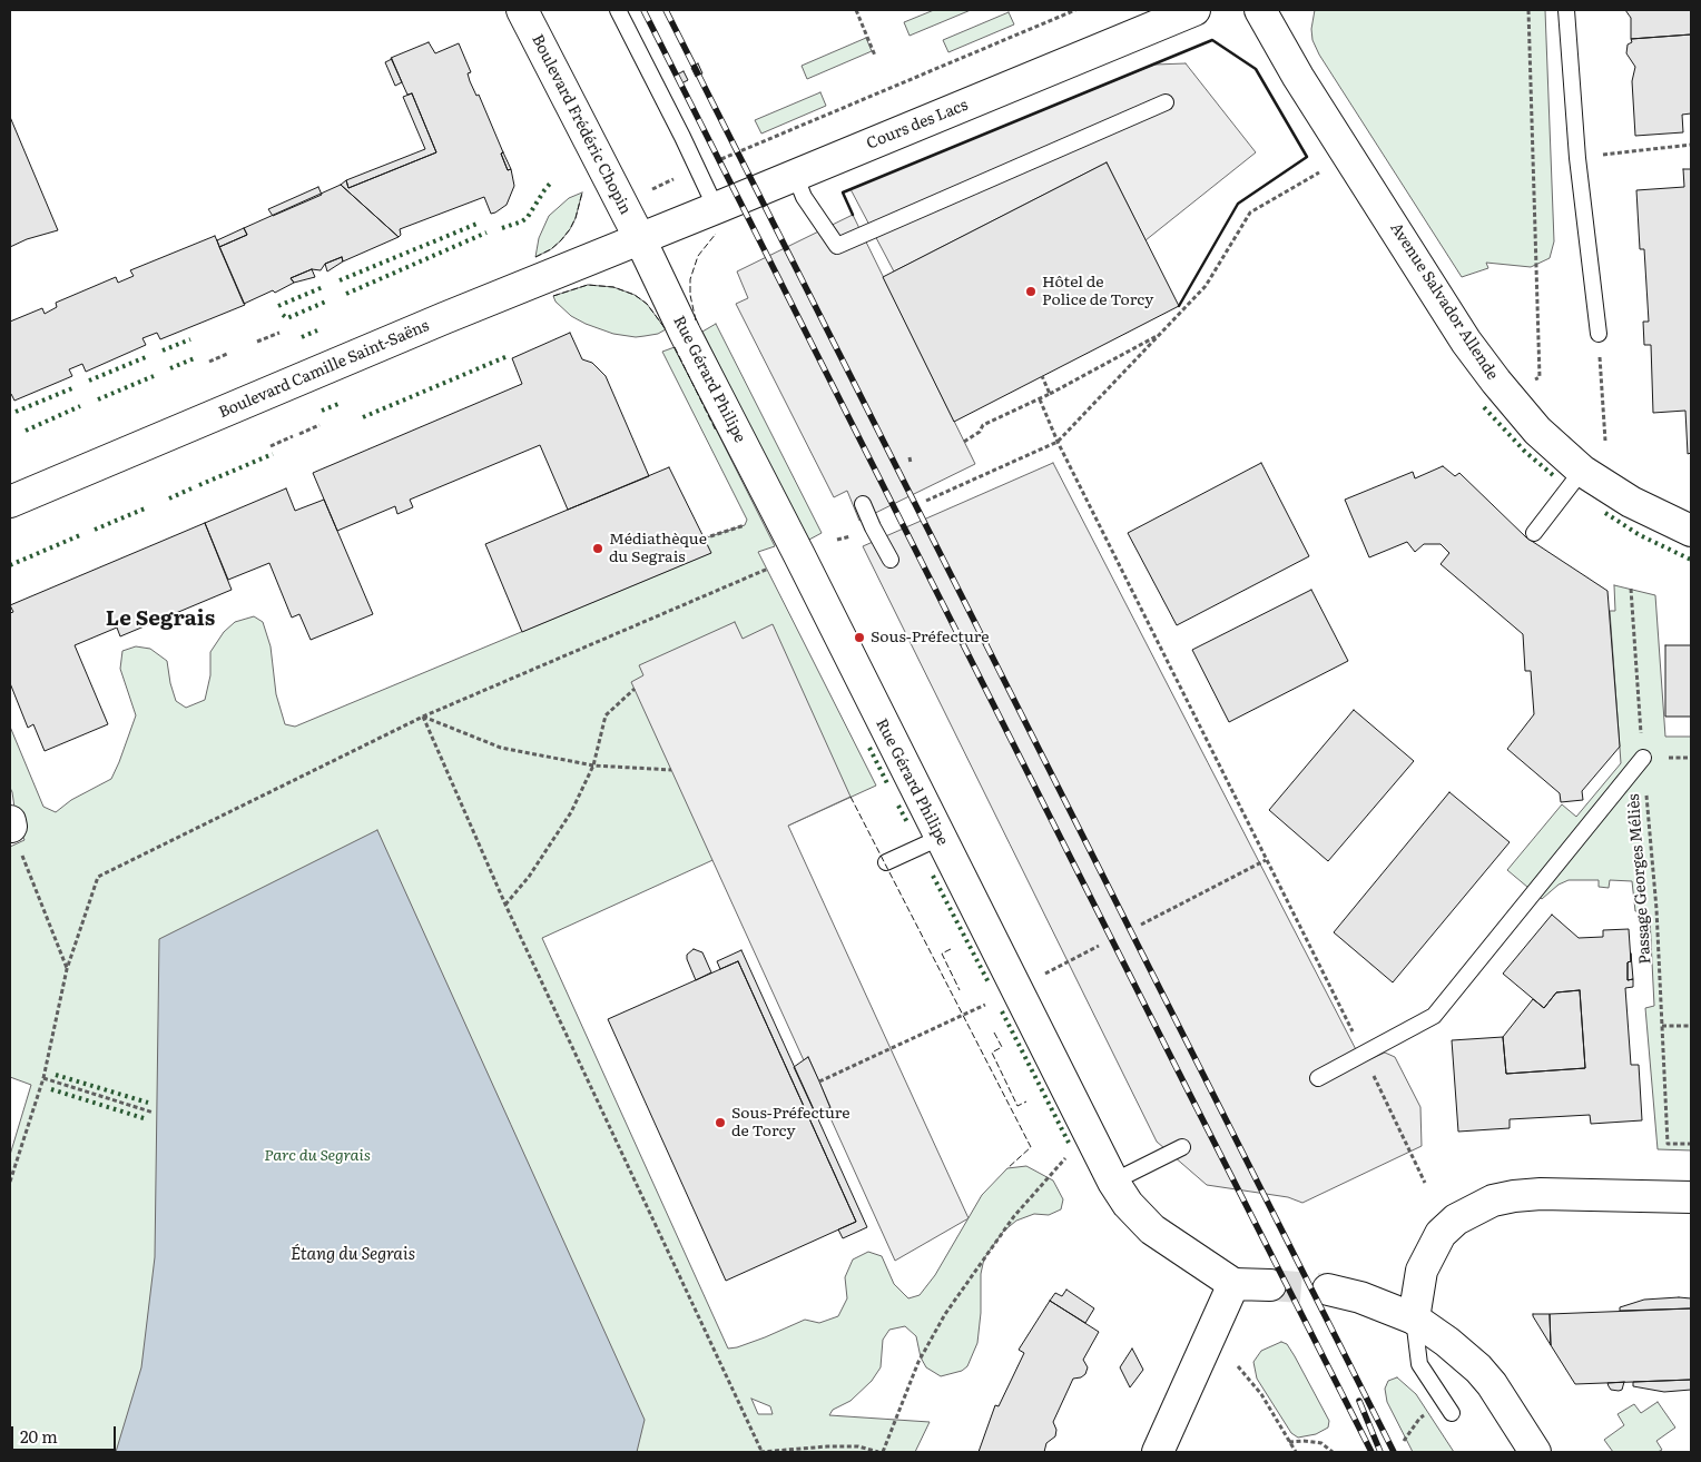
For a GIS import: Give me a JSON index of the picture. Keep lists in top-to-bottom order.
{
  "streets": {
    "street": [
      "Boulevard Frédéric Chopin",
      "Cours des Lacs",
      "Avenue Salvador Allende",
      "Boulevard Camille Saint-Saëns",
      "Rue Gérard Philipe"
    ],
    "path": ["Passage Georges Méliès"]
  },
  "crossings": [
    ["Boulevard Frédéric Chopin", "Cours des Lacs"],
    ["Boulevard Frédéric Chopin", "Boulevard Camille Saint-Saëns"],
    ["Boulevard Frédéric Chopin", "Rue Gérard Philipe"],
    ["Cours des Lacs", "Boulevard Camille Saint-Saëns"],
    ["Cours des Lacs", "Rue Gérard Philipe"],
    ["Boulevard Camille Saint-Saëns", "Rue Gérard Philipe"]
  ],
  "districts": ["Le Segrais"],
  "water": ["Étang du Segrais"],
  "parks": ["Parc du Segrais"],
  "places": [
    "Hôtel de Police de Torcy",
    "Médiathèque du Segrais",
    "Sous-Préfecture",
    "Sous-Préfecture de Torcy"
  ],
  "scale_bar": "20 m"
}
